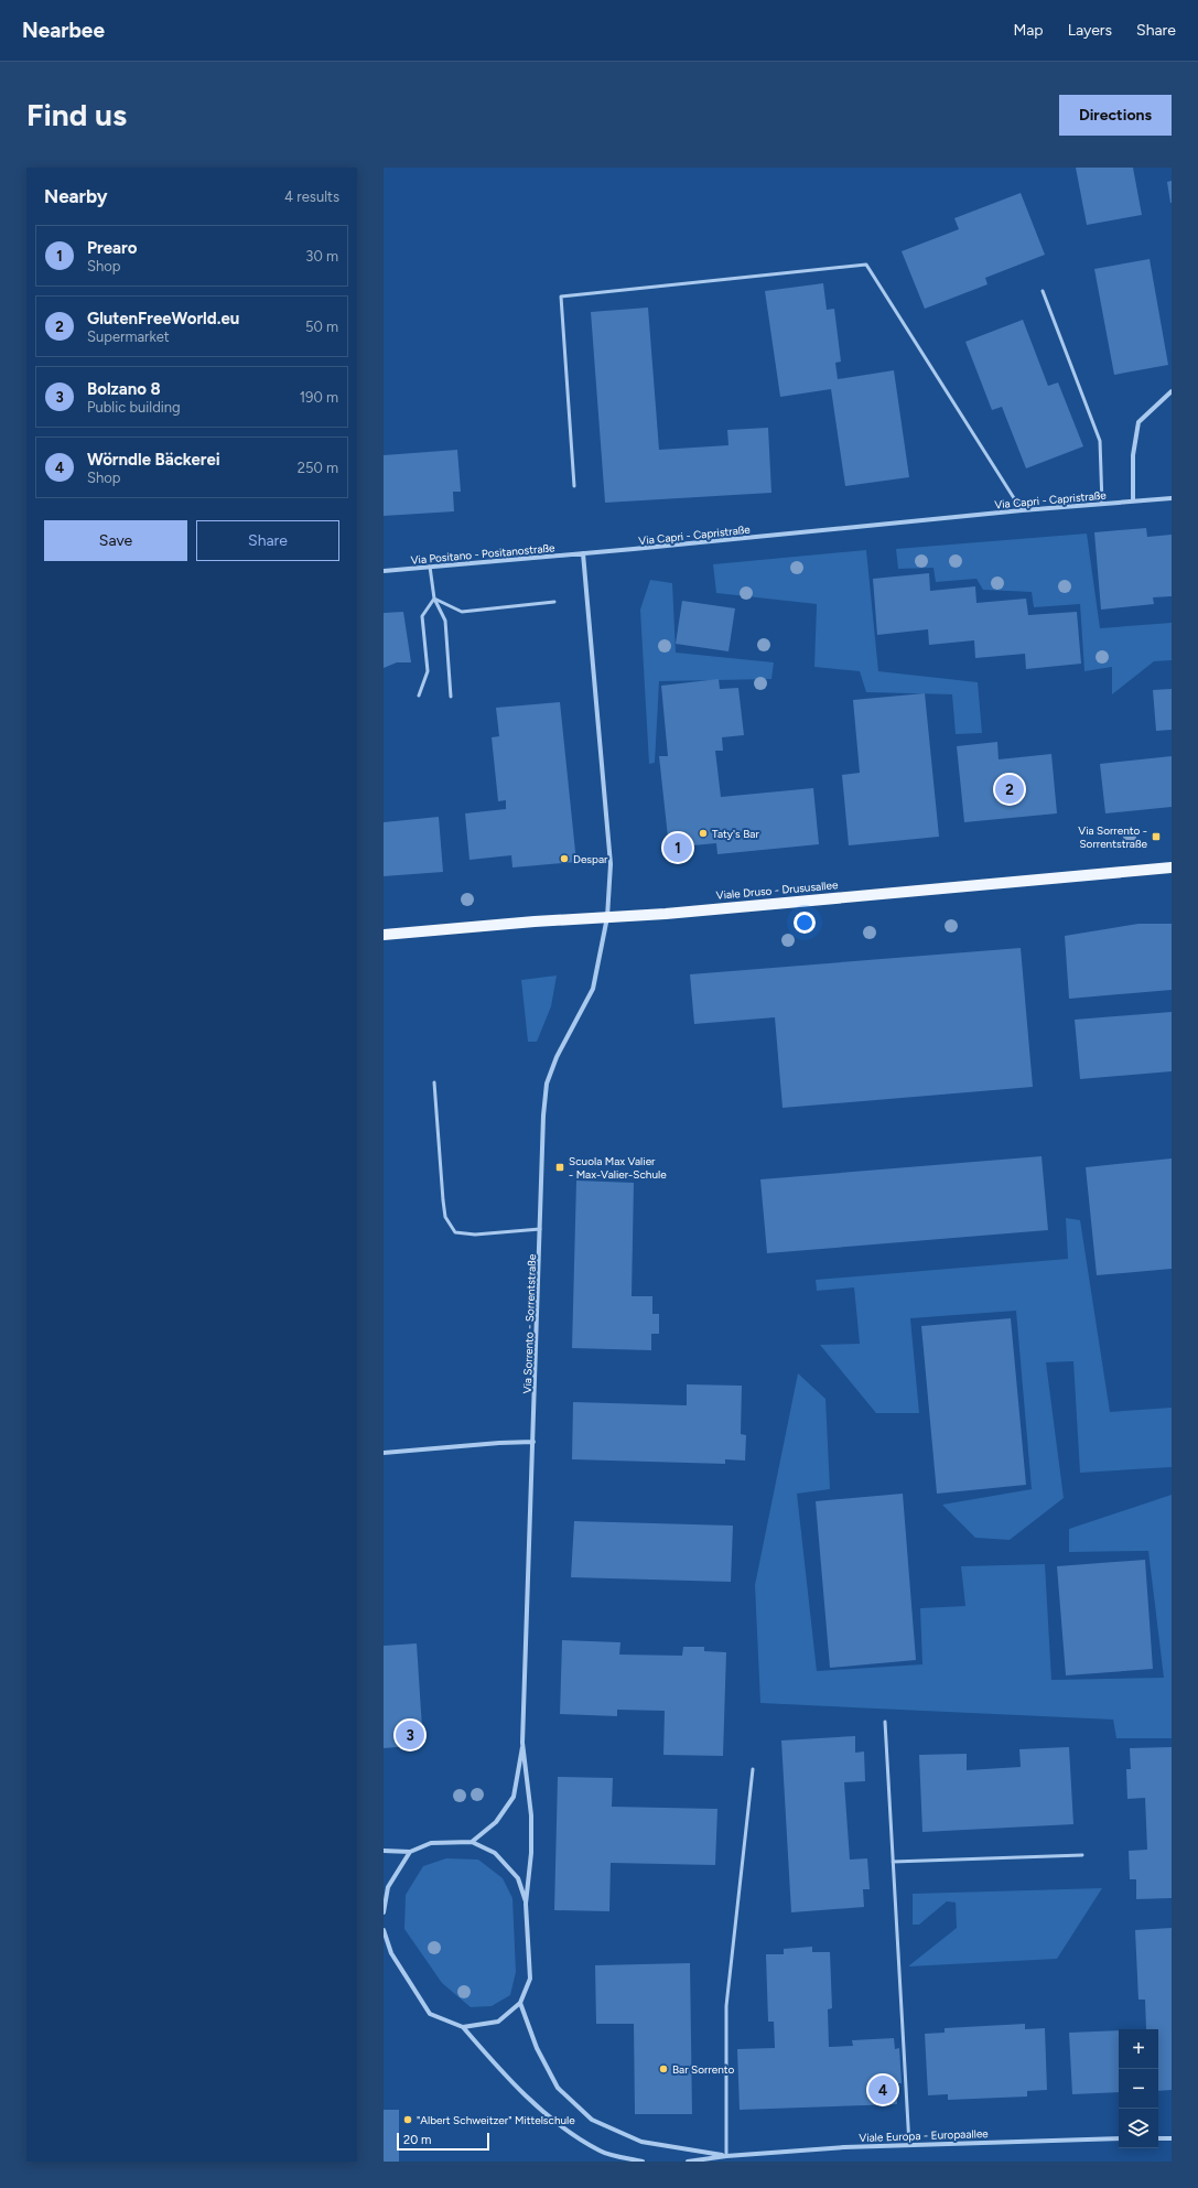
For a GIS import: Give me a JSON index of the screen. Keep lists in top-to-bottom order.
{
  "streets": {
    "main road": ["Viale Druso - Drususallee"],
    "street": [
      "Via Capri - Capristraße",
      "Via Positano - Positanostraße",
      "Via Sorrento - Sorrentstraße",
      "Viale Europa - Europaallee"
    ]
  },
  "crossings": [
    ["Via Capri - Capristraße", "Via Positano - Positanostraße"],
    ["Viale Druso - Drususallee", "Via Sorrento - Sorrentstraße"],
    ["Via Sorrento - Sorrentstraße", "Viale Europa - Europaallee"]
  ],
  "places": {
    "other": [
      "Taty's Bar",
      "Despar",
      "Bar Sorrento",
      "\"Albert Schweitzer\" Mittelschule"
    ],
    "transit": ["Via Sorrento - Sorrentstraße", "Scuola Max Valier - Max-Valier-Schule"]
  },
  "scale_bar": "20 m",
  "page": {
    "header": "Nearbee",
    "nav": ["Map", "Layers", "Share"],
    "buttons": [
      "Directions",
      ["Save", "Share"]
    ],
    "title": "Find us",
    "heading": ["Nearby", "4 results"],
    "list": [
      {
        "mark": "1",
        "name": "Prearo",
        "note": "Shop",
        "value": "30 m"
      },
      {
        "mark": "2",
        "name": "GlutenFreeWorld.eu",
        "note": "Supermarket",
        "value": "50 m"
      },
      {
        "mark": "3",
        "name": "Bolzano 8",
        "note": "Public building",
        "value": "190 m"
      },
      {
        "mark": "4",
        "name": "Wörndle Bäckerei",
        "note": "Shop",
        "value": "250 m"
      }
    ],
    "pins": [
      "2",
      "1",
      "3",
      "4"
    ],
    "map_buttons": ["+", "−"],
    "scale": "20 m"
  }
}
